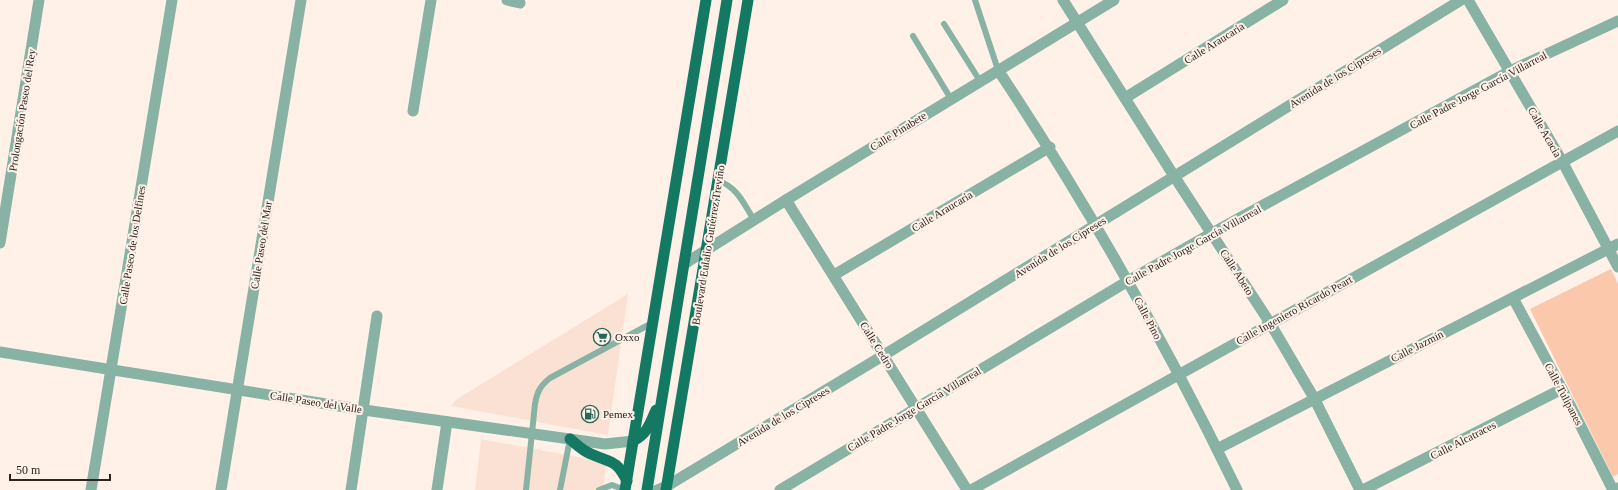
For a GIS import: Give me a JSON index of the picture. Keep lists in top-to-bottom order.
{
  "streets": {
    "main road": ["Boulevard Eulalio Gutiérrez Treviño"],
    "street": [
      "Calle Araucaria",
      "Avenida de los Cipreses",
      "Calle Padre Jorge García Villarreal",
      "Prolongación Paseo del Rey",
      "Calle Pinabete",
      "Calle Acacia",
      "Calle Paseo de los Delfines",
      "Calle Paseo del Mar",
      "Calle Abeto",
      "Calle Ingeniero Ricardo Peart",
      "Calle Pino",
      "Calle Cedro",
      "Calle Jazmín",
      "Calle Tulipanes",
      "Calle Paseo del Valle",
      "Calle Alcatraces"
    ]
  },
  "crossings": [
    ["Calle Araucaria", "Calle Abeto"],
    ["Calle Araucaria", "Calle Pino"],
    ["Calle Araucaria", "Calle Cedro"],
    ["Avenida de los Cipreses", "Boulevard Eulalio Gutiérrez Treviño"],
    ["Avenida de los Cipreses", "Calle Abeto"],
    ["Avenida de los Cipreses", "Calle Pino"],
    ["Avenida de los Cipreses", "Calle Cedro"],
    ["Calle Padre Jorge García Villarreal", "Calle Acacia"],
    ["Calle Padre Jorge García Villarreal", "Calle Abeto"],
    ["Calle Padre Jorge García Villarreal", "Calle Pino"],
    ["Calle Padre Jorge García Villarreal", "Calle Cedro"],
    ["Calle Pinabete", "Boulevard Eulalio Gutiérrez Treviño"],
    ["Calle Pinabete", "Calle Abeto"],
    ["Calle Pinabete", "Calle Pino"],
    ["Calle Pinabete", "Calle Cedro"],
    ["Calle Acacia", "Calle Ingeniero Ricardo Peart"],
    ["Calle Acacia", "Calle Jazmín"],
    ["Calle Paseo de los Delfines", "Calle Paseo del Valle"],
    ["Calle Paseo del Mar", "Calle Paseo del Valle"],
    ["Calle Abeto", "Calle Ingeniero Ricardo Peart"],
    ["Calle Abeto", "Calle Jazmín"],
    ["Calle Abeto", "Calle Alcatraces"],
    ["Calle Ingeniero Ricardo Peart", "Calle Pino"],
    ["Calle Pino", "Calle Jazmín"],
    ["Calle Jazmín", "Calle Tulipanes"],
    ["Calle Tulipanes", "Calle Alcatraces"]
  ],
  "places": {
    "supermarket": ["Oxxo"],
    "fuel station": ["Pemex"]
  },
  "scale_bar": "50 m"
}
